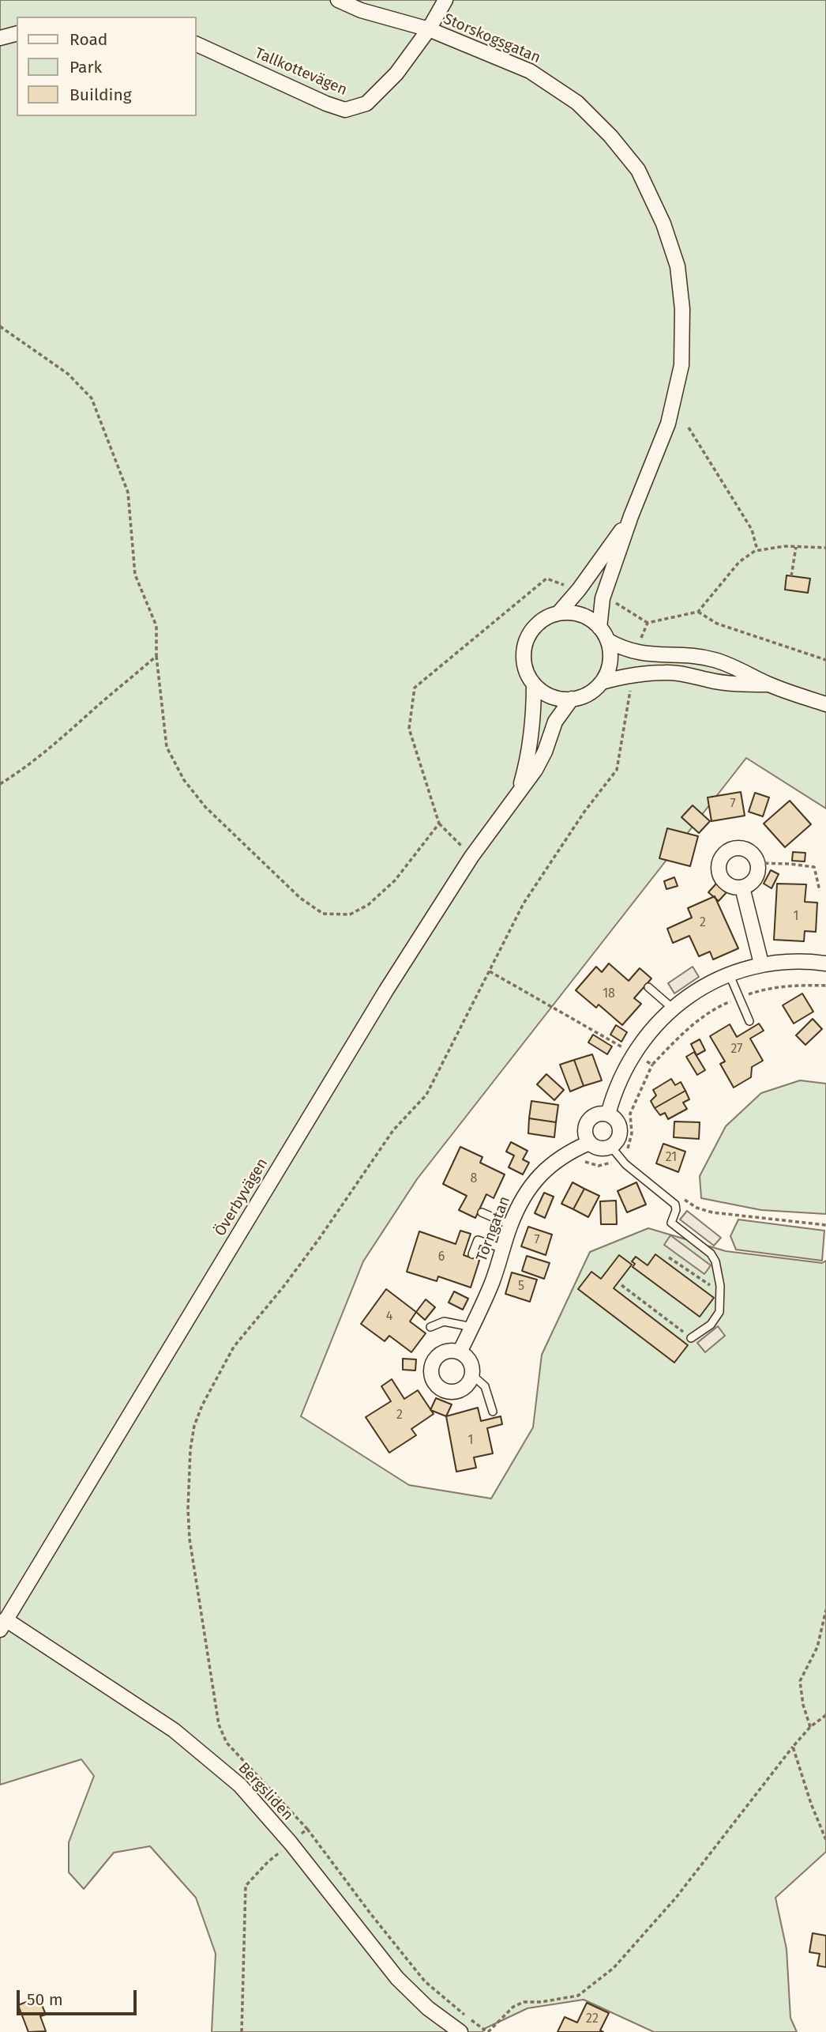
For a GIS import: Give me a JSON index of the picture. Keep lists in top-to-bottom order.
{
  "streets": {
    "street": [
      "Storskogsgatan",
      "Tallkottevägen",
      "Överbyvägen",
      "Torngatan",
      "Bergsliden"
    ]
  },
  "crossings": [
    ["Storskogsgatan", "Tallkottevägen"],
    ["Överbyvägen", "Bergsliden"]
  ],
  "house_numbers": [
    "7",
    "1",
    "2",
    "18",
    "27",
    "21",
    "8",
    "7",
    "6",
    "5",
    "4",
    "2",
    "1",
    "22"
  ],
  "legend": ["Road", "Park", "Building"],
  "scale_bar": "50 m"
}
